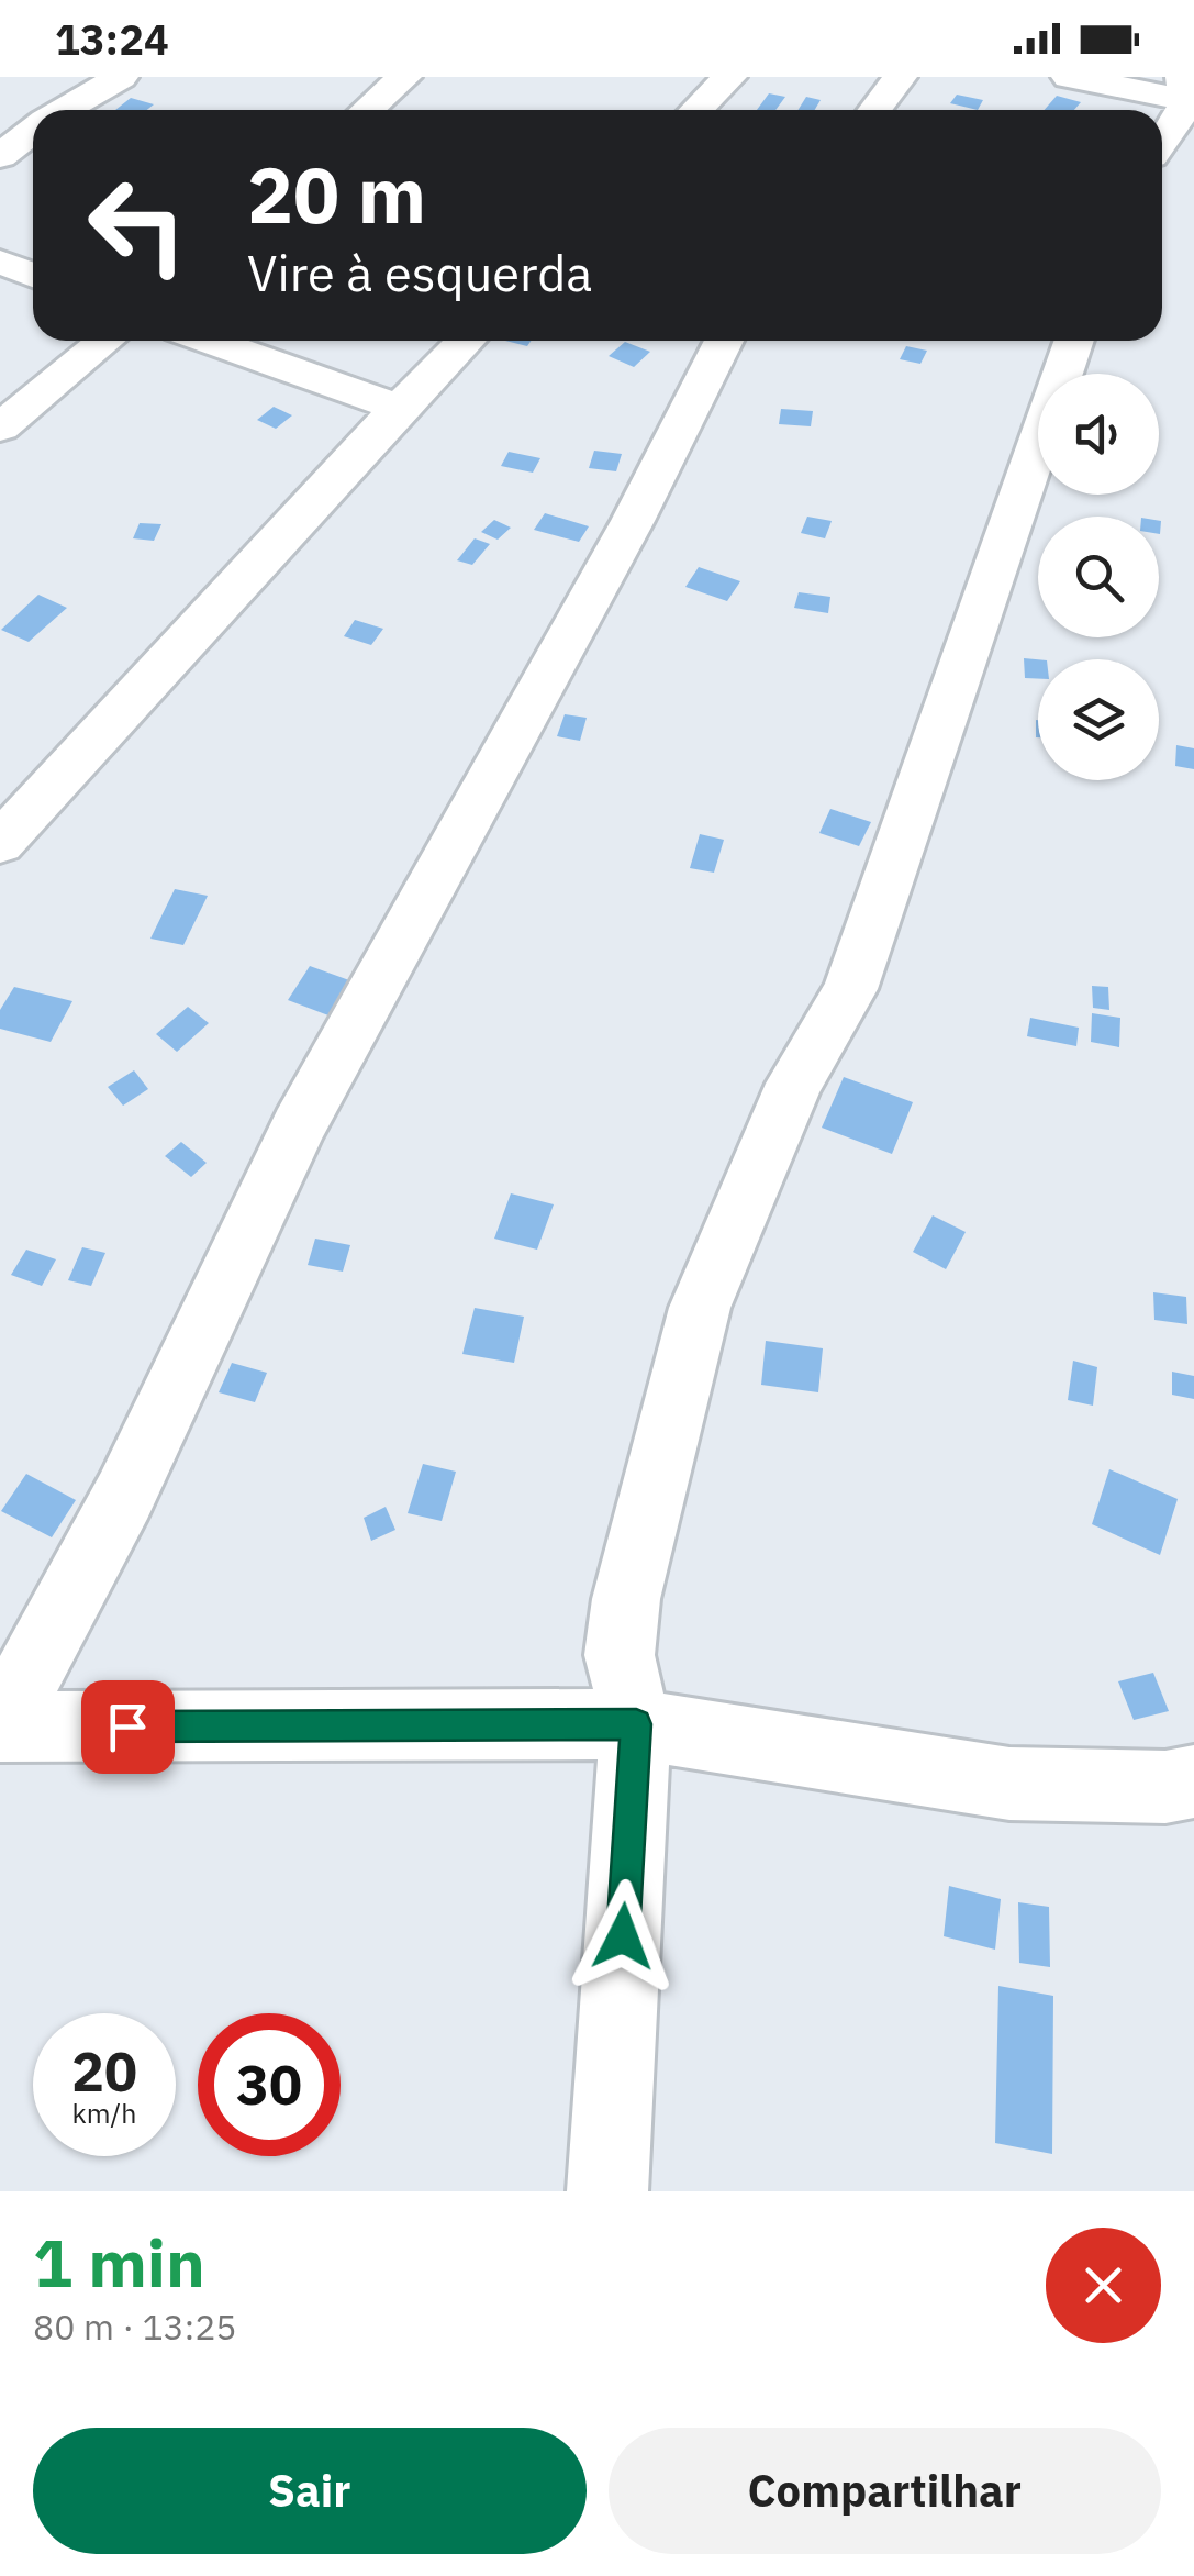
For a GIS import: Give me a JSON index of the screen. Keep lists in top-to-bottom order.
{
  "page": {
    "status": "13:24",
    "turn": ["20 m", "Vire à esquerda"],
    "speed": "20 km/h",
    "limit": "30",
    "heading": ["1 min", "80 m · 13:25"],
    "buttons": ["Sair", "Compartilhar"]
  }
}
